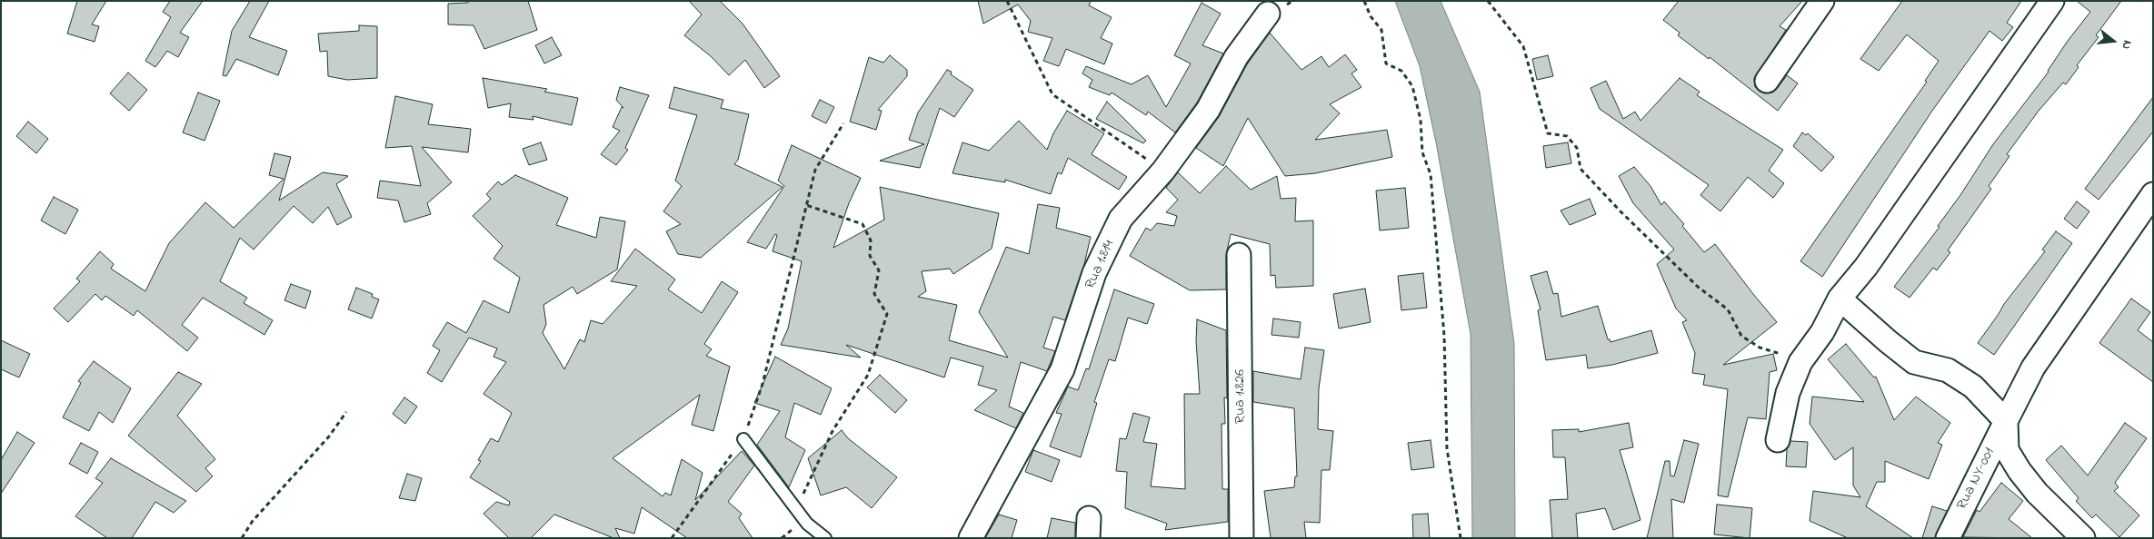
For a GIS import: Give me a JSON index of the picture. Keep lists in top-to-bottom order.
{
  "streets": {
    "street": ["Rua 1.814", "Rua 1.826", "Rua NY-001"]
  },
  "north": "right"
}
